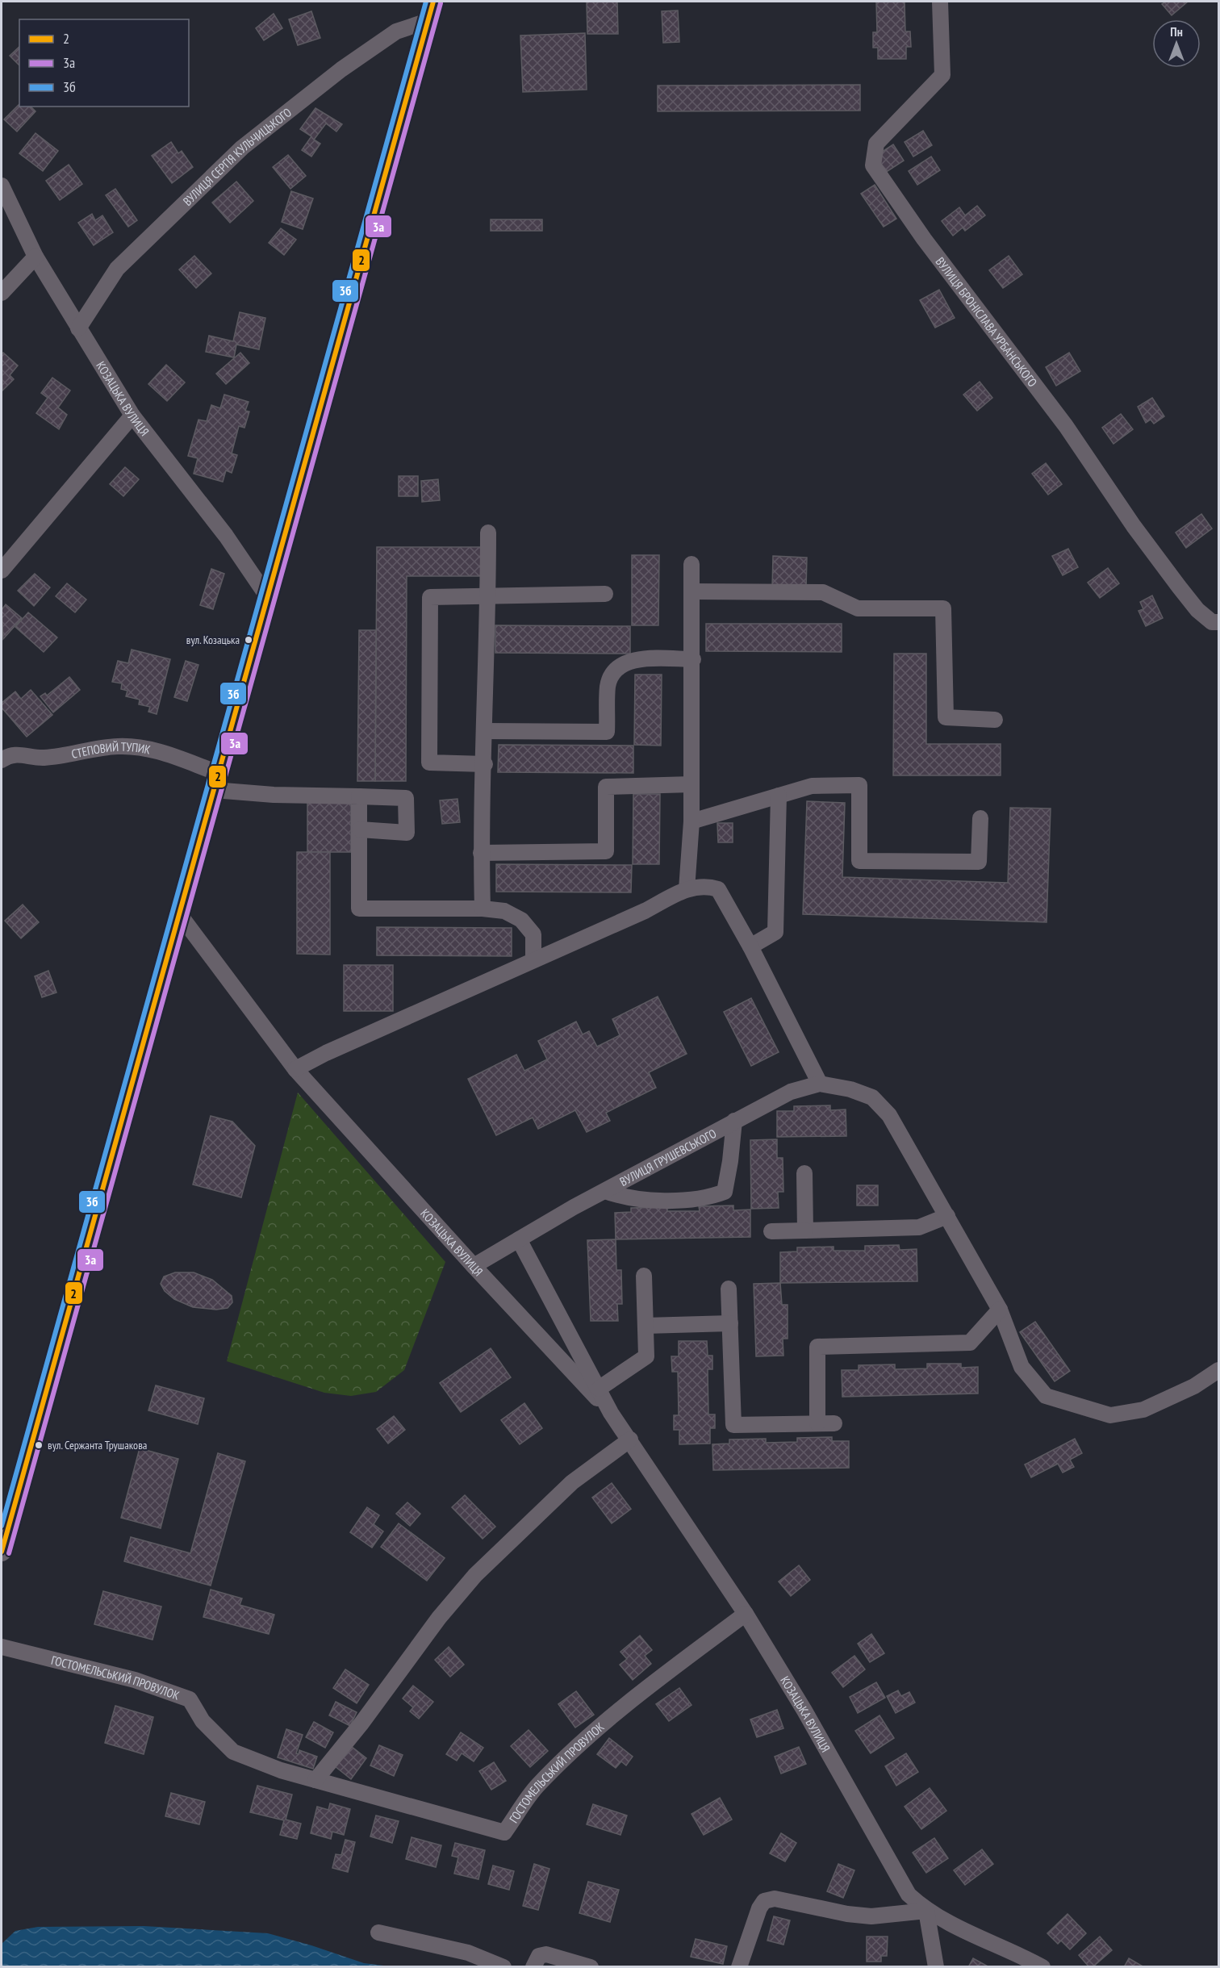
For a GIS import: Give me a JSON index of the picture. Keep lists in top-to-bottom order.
{
  "streets": {
    "street": [
      "ВУЛИЦЯ СЕРГІЯ КУЛЬЧИЦЬКОГО",
      "ВУЛИЦЯ БРОНІСЛАВА УРБАНСЬКОГО",
      "КОЗАЦЬКА ВУЛИЦЯ",
      "СТЕПОВИЙ ТУПИК",
      "ВУЛИЦЯ ГРУШЕВСЬКОГО",
      "ГОСТОМЕЛЬСЬКИЙ ПРОВУЛОК"
    ]
  },
  "crossings": [
    ["ВУЛИЦЯ СЕРГІЯ КУЛЬЧИЦЬКОГО", "КОЗАЦЬКА ВУЛИЦЯ"],
    ["КОЗАЦЬКА ВУЛИЦЯ", "ВУЛИЦЯ ГРУШЕВСЬКОГО"],
    ["КОЗАЦЬКА ВУЛИЦЯ", "ГОСТОМЕЛЬСЬКИЙ ПРОВУЛОК"]
  ],
  "places": ["вул. Козацька", "вул. Сержанта Трушакова"],
  "lines": ["transit line 2", "transit line 3б", "transit line 3а"],
  "legend": ["2", "3а", "3б"],
  "north": "top"
}
